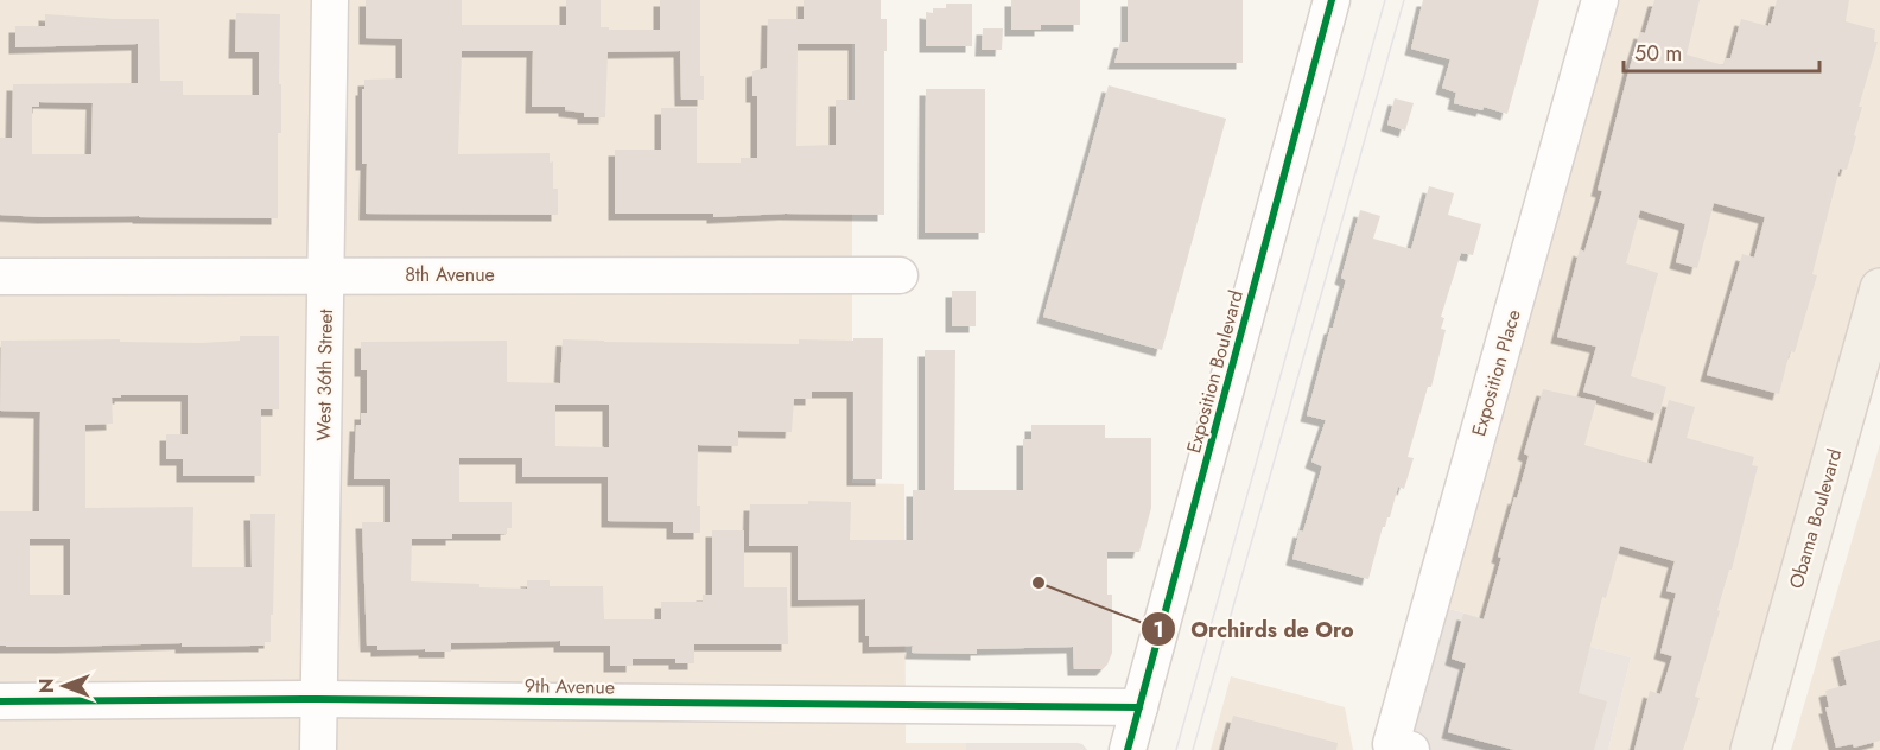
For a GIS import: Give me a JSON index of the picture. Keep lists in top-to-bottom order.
{
  "streets": {
    "main road": ["Obama Boulevard"],
    "street": [
      "8th Avenue",
      "Exposition Boulevard",
      "Exposition Place",
      "West 36th Street",
      "9th Avenue"
    ]
  },
  "crossings": [
    ["8th Avenue", "West 36th Street"],
    ["Exposition Boulevard", "9th Avenue"],
    ["West 36th Street", "9th Avenue"]
  ],
  "places": ["Orchirds de Oro"],
  "scale_bar": "50 m",
  "north": "left"
}
